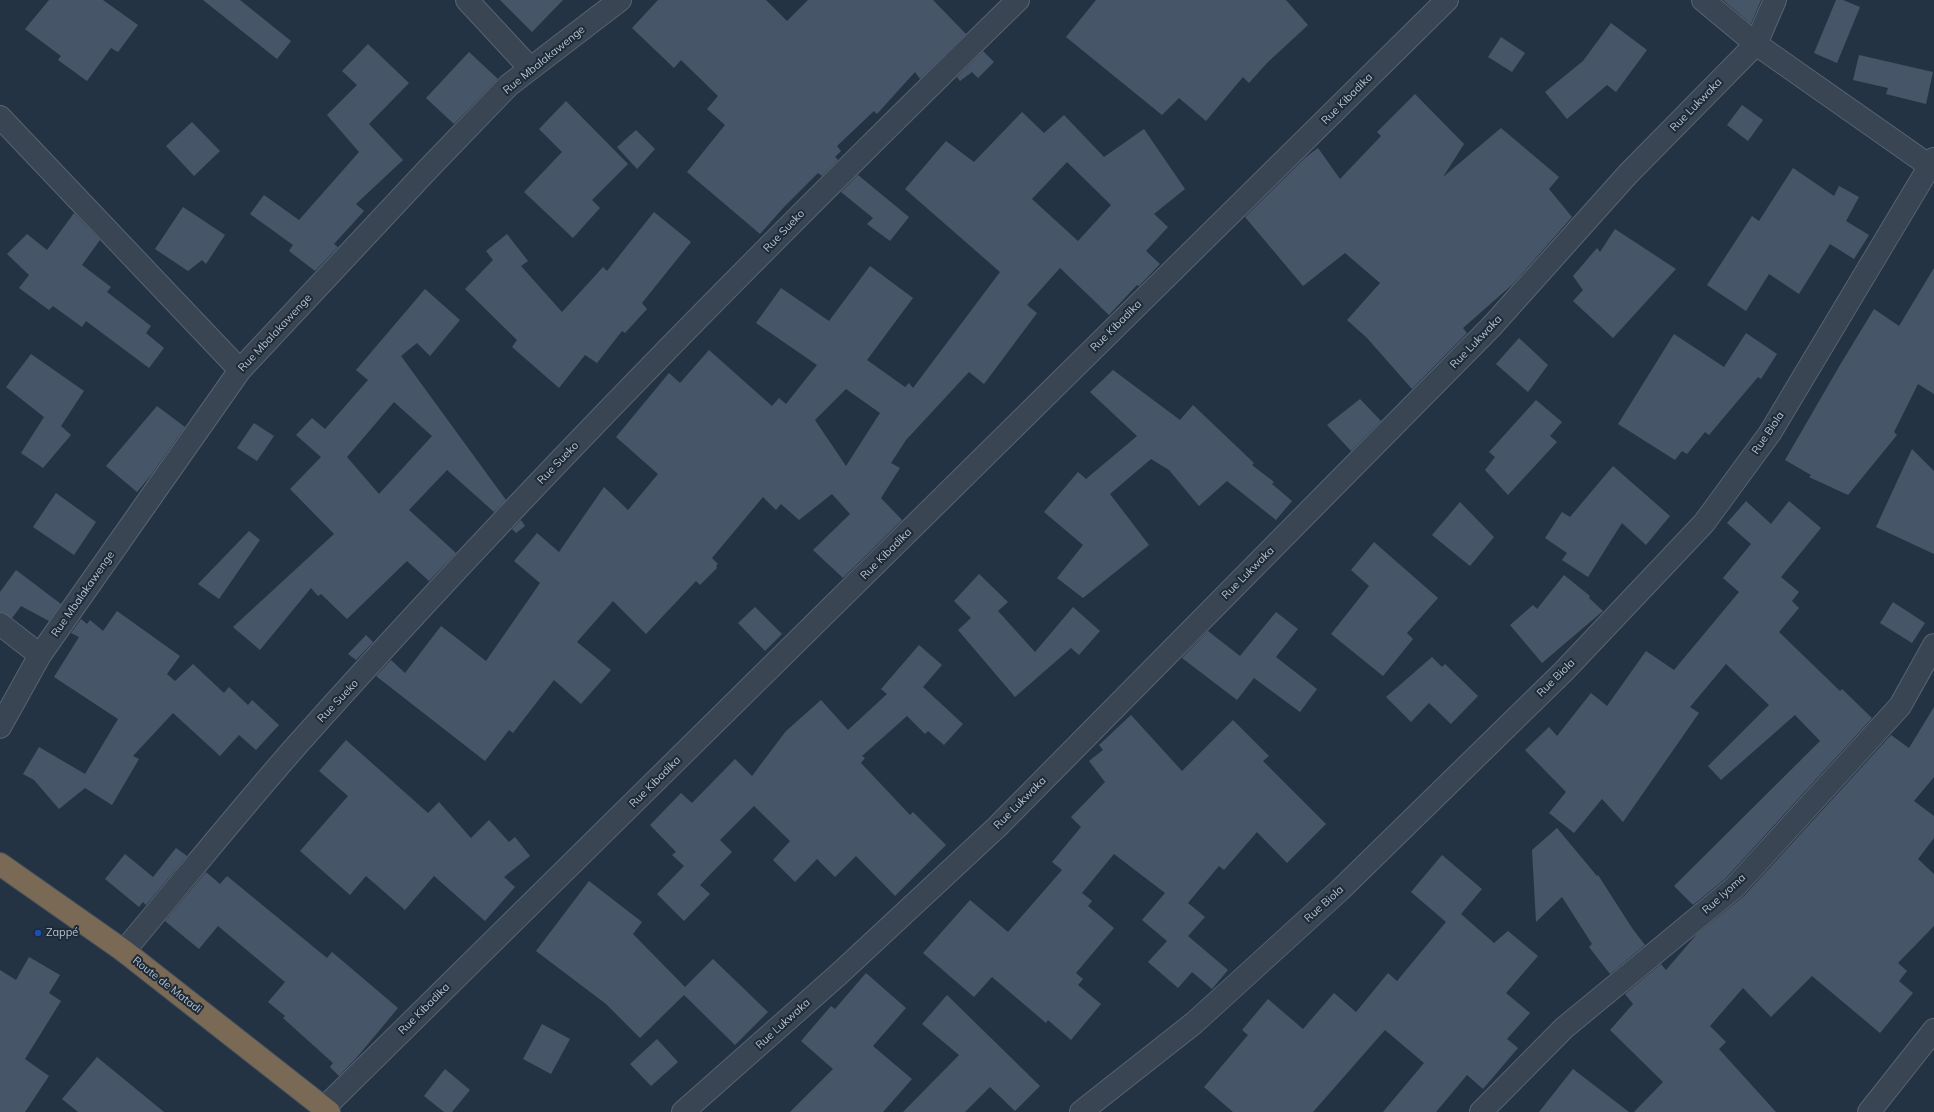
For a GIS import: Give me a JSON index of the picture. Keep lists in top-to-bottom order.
{
  "streets": {
    "highway": ["Route de Matadi"],
    "street": [
      "Rue Mbalakawenge",
      "Rue Kibadika",
      "Rue Lukwaka",
      "Rue Sueko",
      "Rue Biola",
      "Rue Iyoma"
    ]
  },
  "crossings": [
    ["Rue Kibadika", "Route de Matadi"],
    ["Rue Sueko", "Route de Matadi"]
  ],
  "places": ["Zappé"]
}
